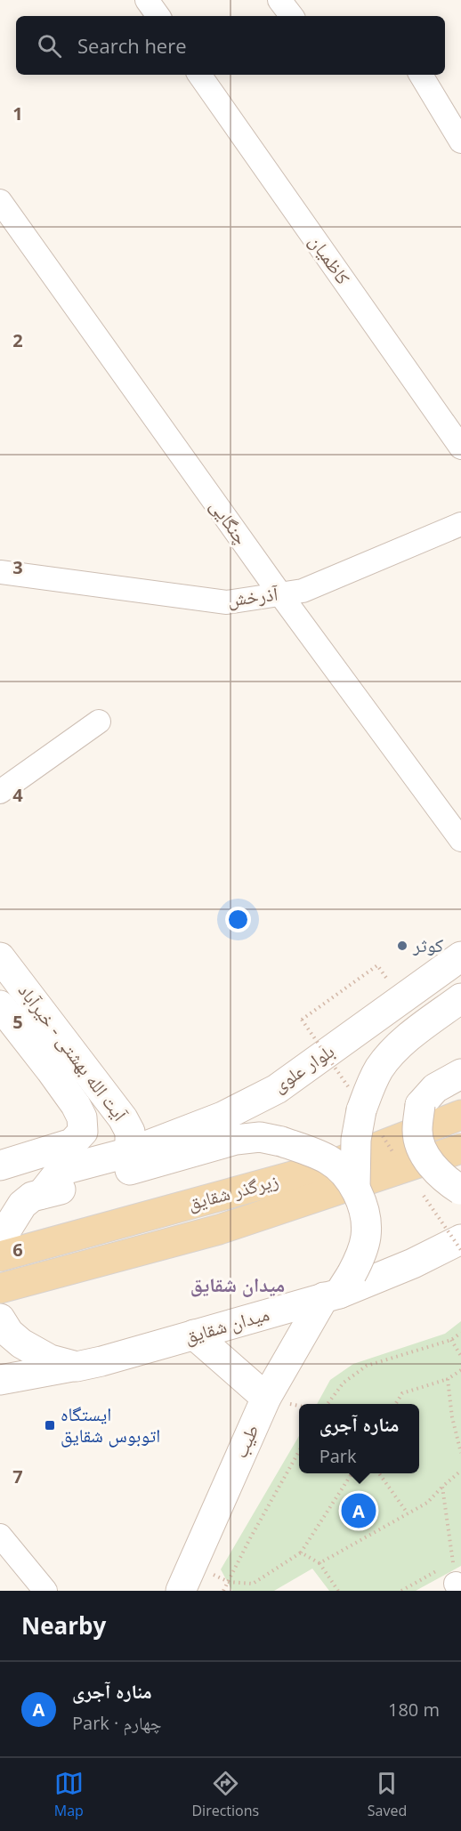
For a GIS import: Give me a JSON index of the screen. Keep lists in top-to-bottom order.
{
  "streets": {
    "main road": [
      "آیت الله بهشتی - خیرآباد",
      "بلوار علوی",
      "زیرگذر شقایق",
      "میدان شقایق",
      "طیب"
    ],
    "street": ["کاظمیان", "چنگایی", "آذرخش"]
  },
  "crossings": [
    ["چنگایی", "آذرخش"],
    ["آیت الله بهشتی - خیرآباد", "بلوار علوی"],
    ["میدان شقایق", "طیب"]
  ],
  "districts": ["میدان شقایق"],
  "places": {
    "other": ["کوثر"],
    "transit": ["ایستگاه اتوبوس شقایق"]
  },
  "page": {
    "search": "Search here",
    "popup": ["مناره آجری", "Park"],
    "pins": "A",
    "heading": "Nearby",
    "list": [
      {
        "mark": "A",
        "name": "مناره آجری",
        "note": "Park · چهارم",
        "value": "180 m"
      }
    ],
    "nav": ["Map", "Directions", "Saved"]
  },
  "grid": {
    "rows": [
      "1",
      "2",
      "3",
      "4",
      "5",
      "6",
      "7"
    ]
  }
}
